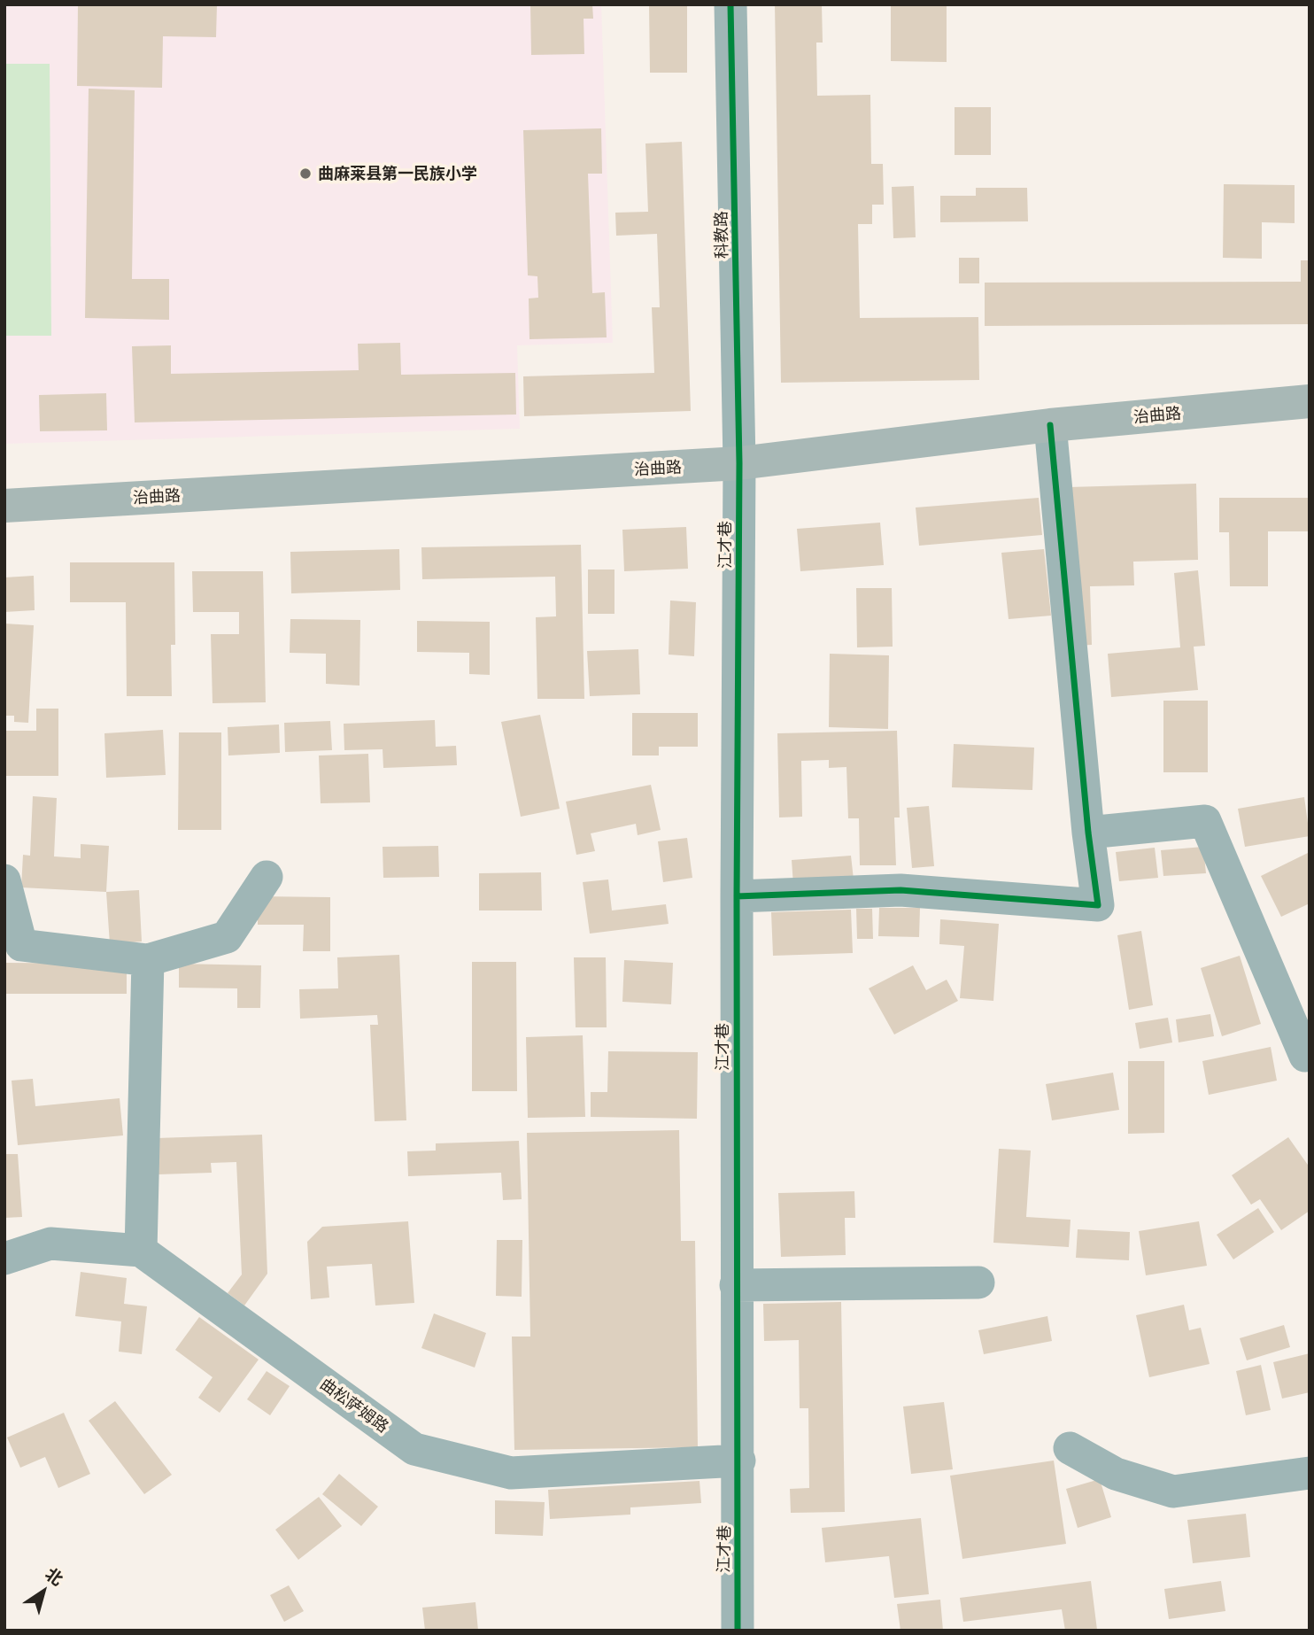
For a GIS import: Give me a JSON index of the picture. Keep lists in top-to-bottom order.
{
  "streets": {
    "main road": ["治曲路"],
    "street": ["科教路", "江才巷", "曲松萨姆路"]
  },
  "crossings": [
    ["科教路", "治曲路"],
    ["科教路", "江才巷"],
    ["治曲路", "江才巷"],
    ["江才巷", "曲松萨姆路"]
  ],
  "places": ["曲麻莱县第一民族小学"],
  "north": "top right"
}
